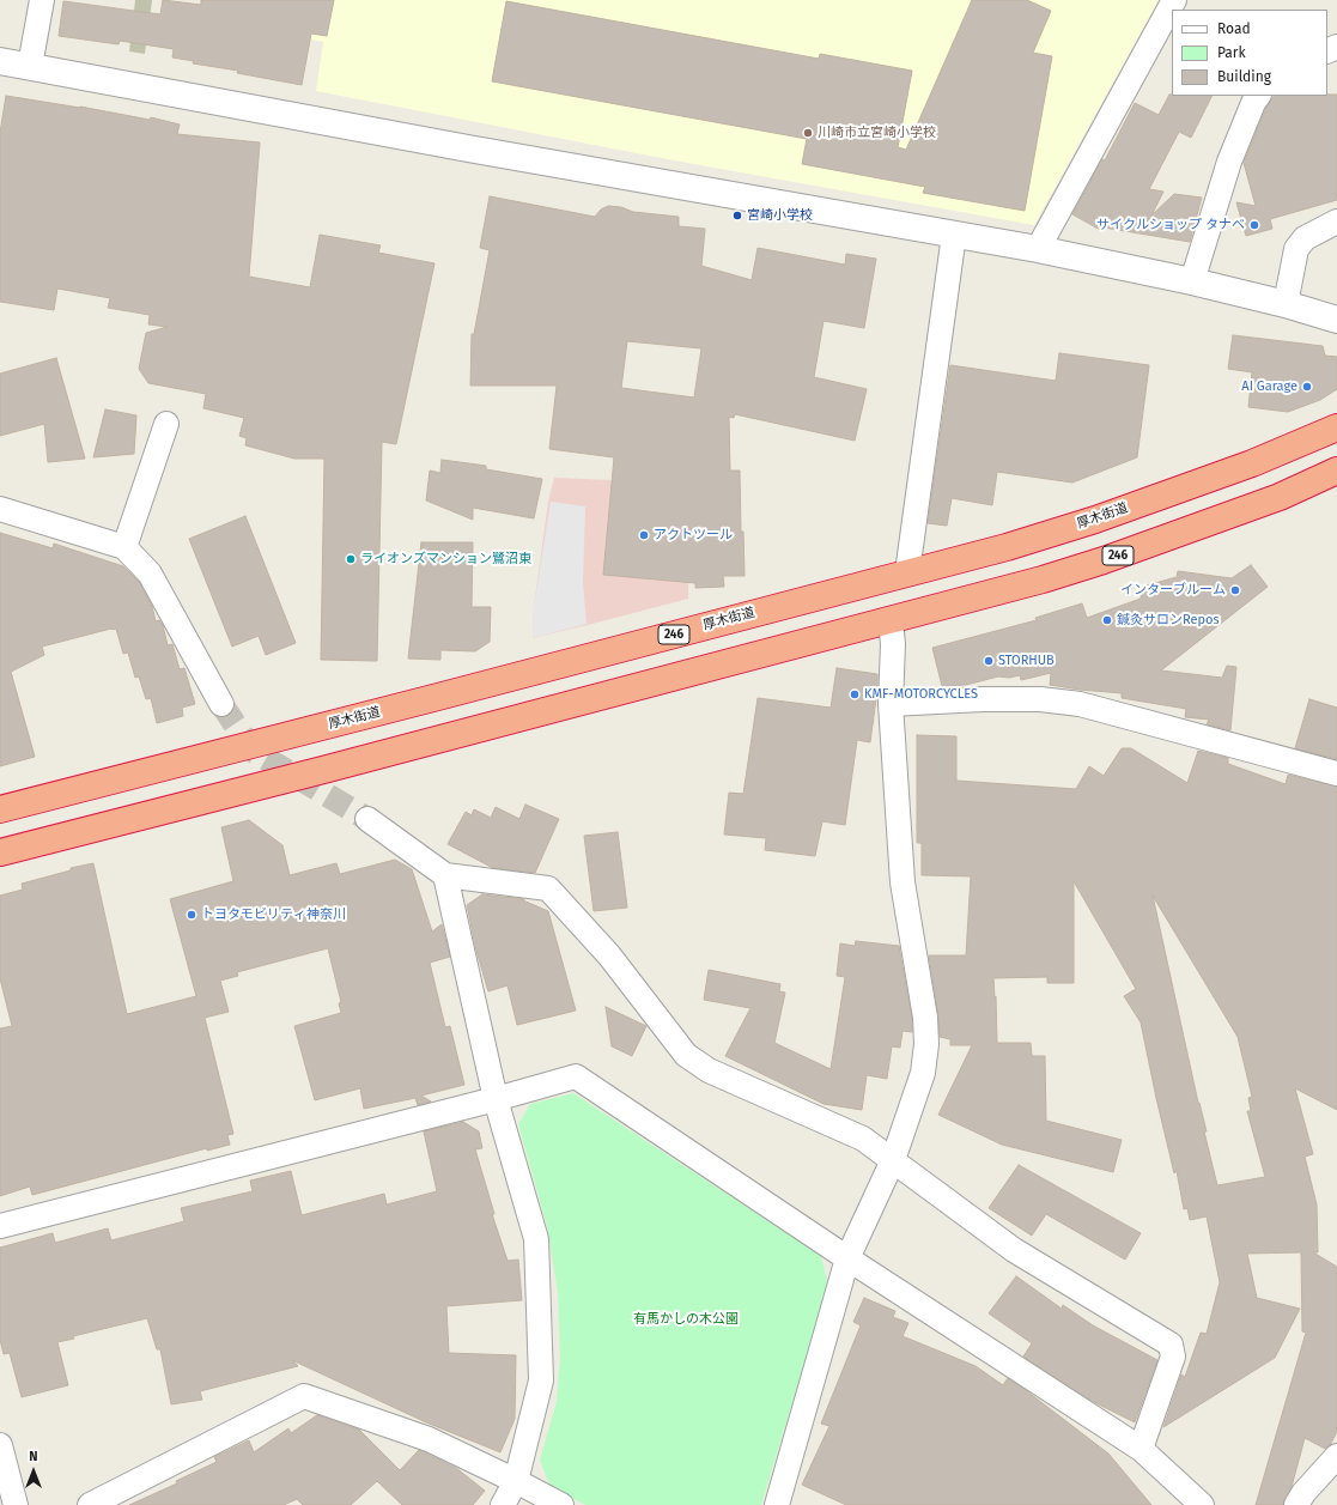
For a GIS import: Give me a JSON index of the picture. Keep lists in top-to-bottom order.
{
  "streets": {
    "highway": ["厚木街道", "246"]
  },
  "parks": ["有馬かしの木公園"],
  "places": [
    "川崎市立宮崎小学校",
    "宮崎小学校",
    "サイクルショップ タナベ",
    "AI Garage",
    "アクトツール",
    "ライオンズマンション鷺沼東",
    "インターブルーム",
    "鍼灸サロンRepos",
    "STORHUB",
    "KMF-MOTORCYCLES",
    "トヨタモビリティ神奈川"
  ],
  "legend": ["Road", "Park", "Building"],
  "north": "top"
}
